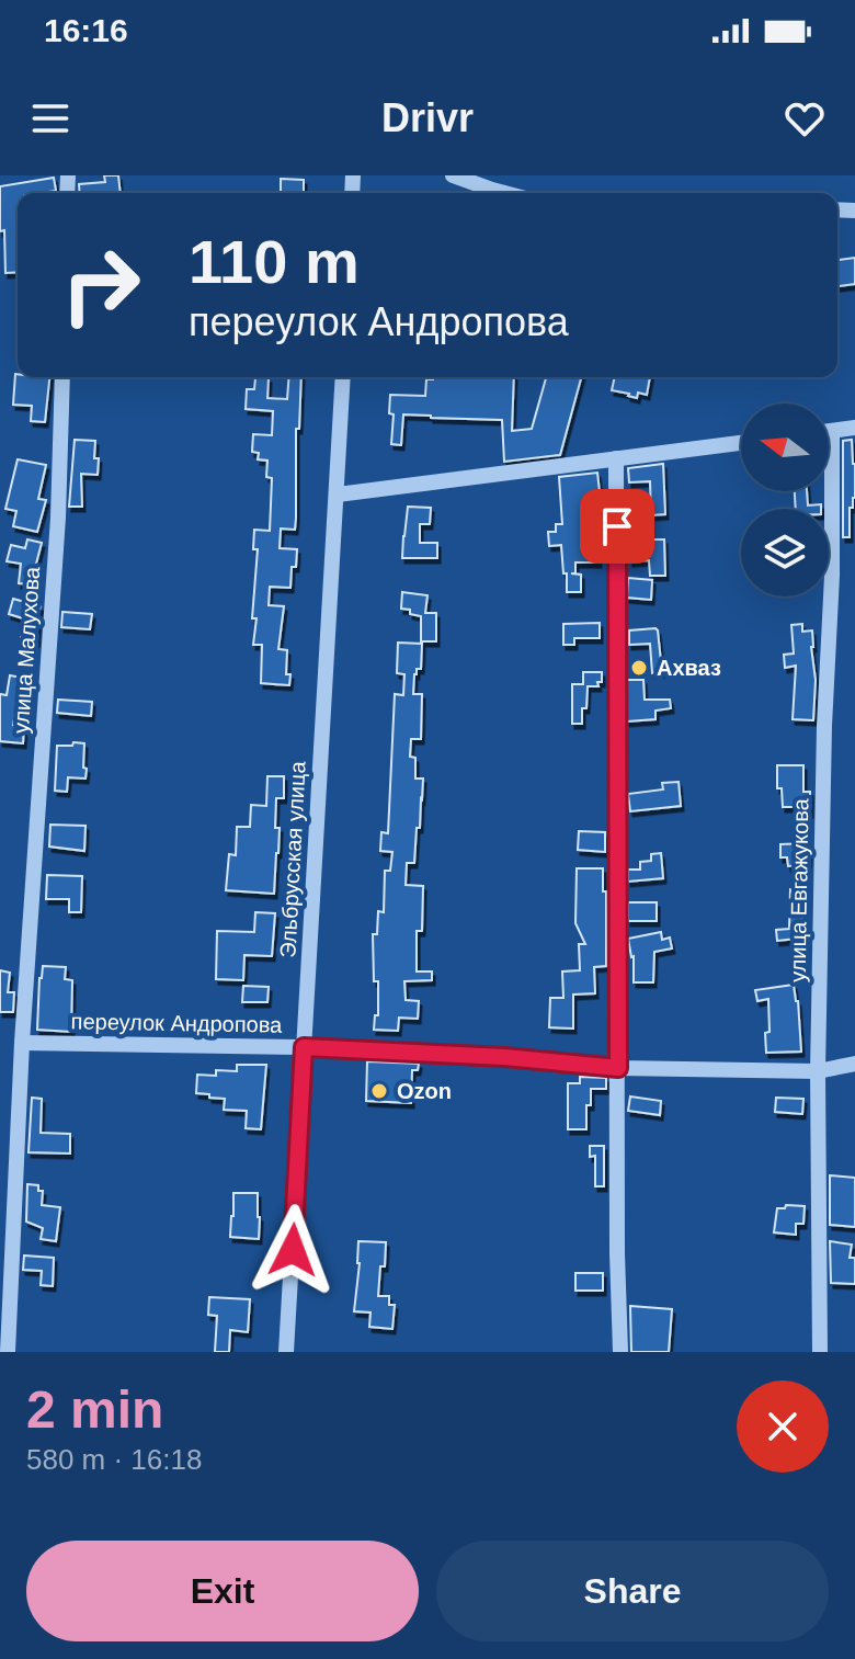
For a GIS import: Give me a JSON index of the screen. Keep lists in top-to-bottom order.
{
  "streets": {
    "street": [
      "улица Малухова",
      "Эльбрусская улица",
      "улица Евгажукова",
      "переулок Андропова"
    ]
  },
  "crossings": [
    ["улица Малухова", "переулок Андропова"],
    ["Эльбрусская улица", "переулок Андропова"],
    ["улица Евгажукова", "переулок Андропова"]
  ],
  "places": ["Ахваз", "Ozon"],
  "north": "left",
  "page": {
    "status": "16:16",
    "header": "Drivr",
    "turn": ["110 m", "переулок Андропова"],
    "heading": ["2 min", "580 m · 16:18"],
    "buttons": ["Exit", "Share"]
  }
}
